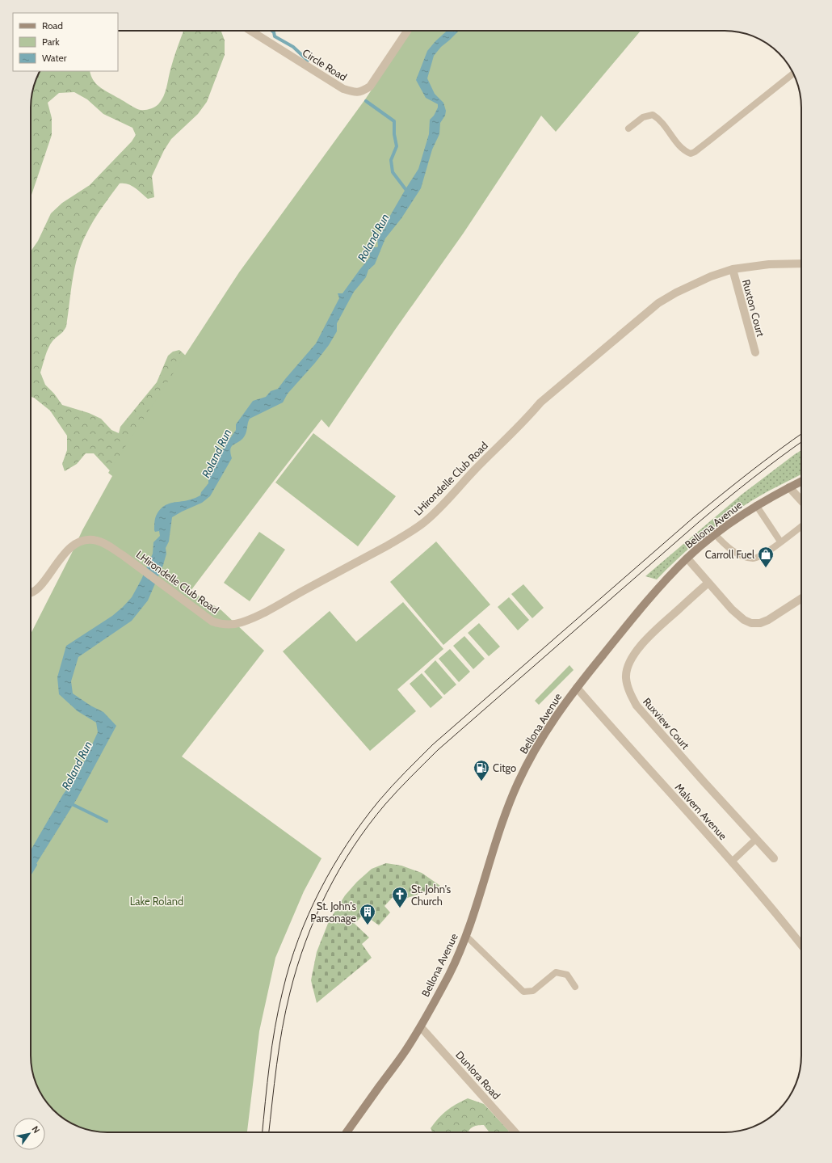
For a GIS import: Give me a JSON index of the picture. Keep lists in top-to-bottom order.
{
  "streets": {
    "main road": ["Bellona Avenue"],
    "street": [
      "Circle Road",
      "Ruxton Court",
      "LHirondelle Club Road",
      "Ruxview Court",
      "Malvern Avenue",
      "Dunlora Road"
    ]
  },
  "crossings": [
    ["Ruxton Court", "LHirondelle Club Road"],
    ["Bellona Avenue", "Malvern Avenue"],
    ["Bellona Avenue", "Dunlora Road"]
  ],
  "water": ["Roland Run"],
  "parks": ["Lake Roland"],
  "places": {
    "shop": ["Carroll Fuel"],
    "fuel station": ["Citgo"],
    "church": ["St. John's Church"],
    "building": ["St. John's Parsonage"]
  },
  "legend": ["Road", "Park", "Water"],
  "north": "top right"
}
